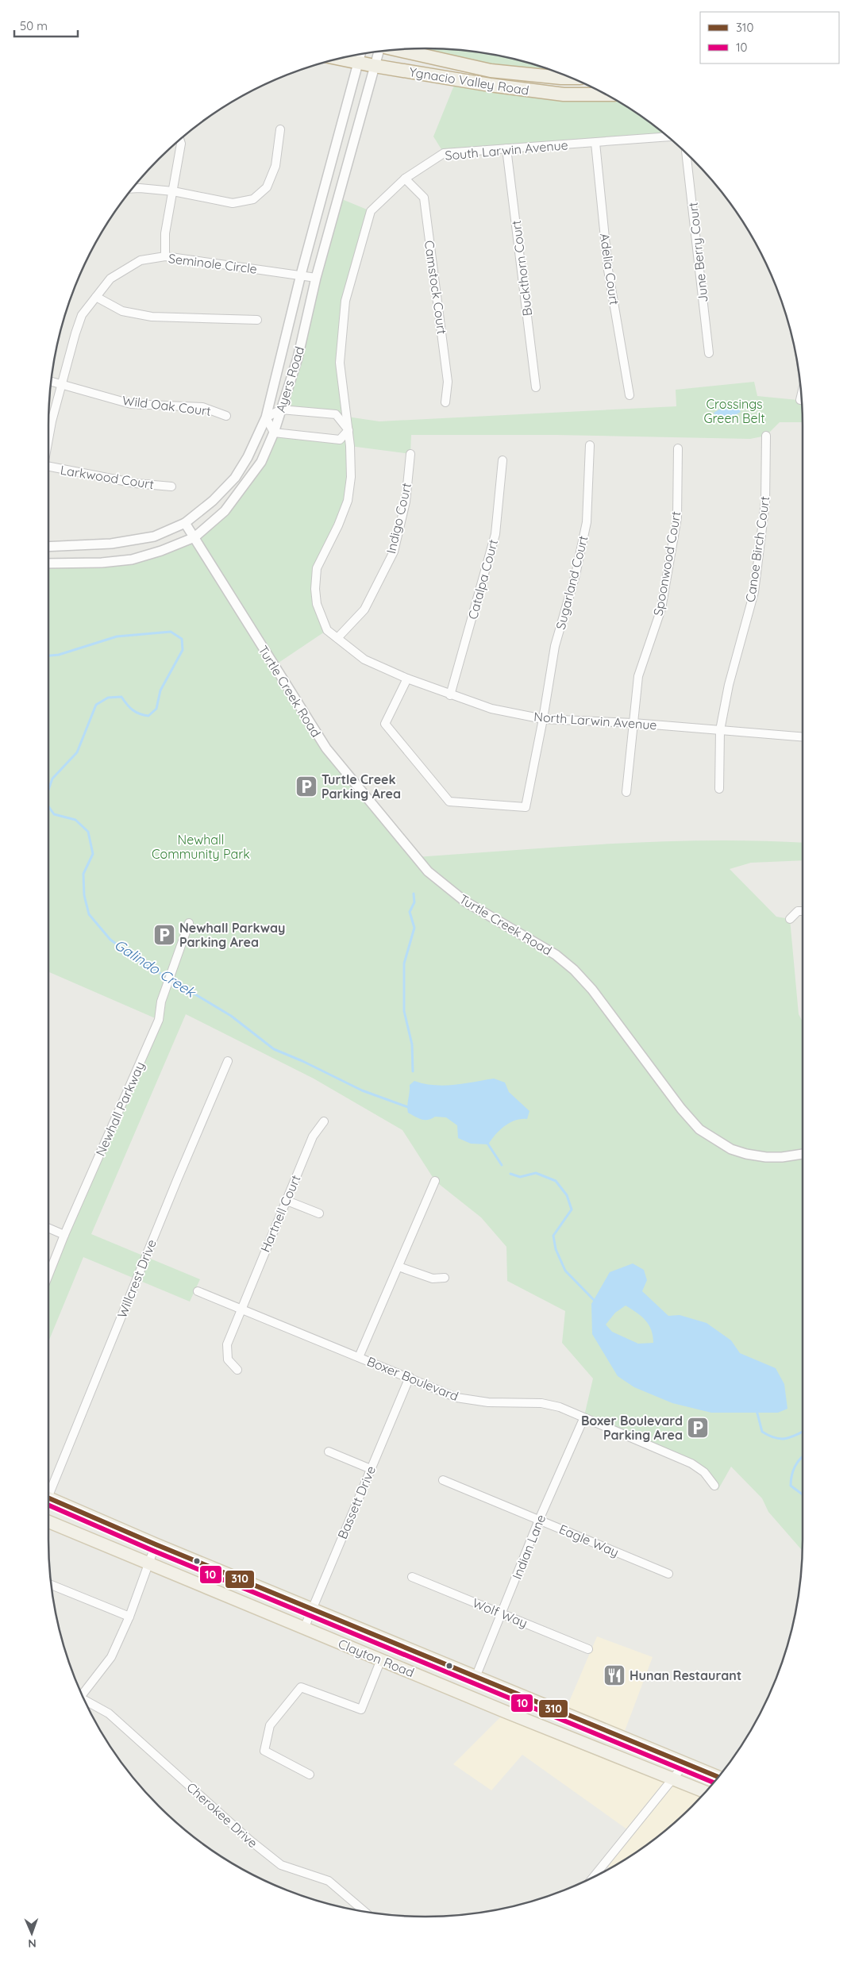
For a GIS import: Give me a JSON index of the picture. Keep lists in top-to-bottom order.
{
  "streets": {
    "highway": ["Ygnacio Valley Road"],
    "main road": ["Clayton Road"],
    "street": [
      "South Larwin Avenue",
      "June Berry Court",
      "Seminole Circle",
      "Buckthorn Court",
      "Adelia Court",
      "Camstock Court",
      "Ayers Road",
      "Wild Oak Court",
      "Larkwood Court",
      "Indigo Court",
      "Canoe Birch Court",
      "Spoonwood Court",
      "Catalpa Court",
      "Sugarland Court",
      "Turtle Creek Road",
      "North Larwin Avenue",
      "Newhall Parkway",
      "Hartnell Court",
      "Willcrest Drive",
      "Boxer Boulevard",
      "Bassett Drive",
      "Eagle Way",
      "Indian Lane",
      "Wolf Way",
      "Cherokee Drive"
    ]
  },
  "crossings": [
    ["Ygnacio Valley Road", "Ayers Road"],
    ["South Larwin Avenue", "Buckthorn Court"],
    ["South Larwin Avenue", "Adelia Court"],
    ["South Larwin Avenue", "Camstock Court"],
    ["South Larwin Avenue", "North Larwin Avenue"],
    ["Seminole Circle", "Ayers Road"],
    ["Seminole Circle", "Wild Oak Court"],
    ["Ayers Road", "Turtle Creek Road"],
    ["Indigo Court", "North Larwin Avenue"],
    ["Canoe Birch Court", "North Larwin Avenue"],
    ["Spoonwood Court", "North Larwin Avenue"],
    ["Catalpa Court", "North Larwin Avenue"],
    ["Sugarland Court", "North Larwin Avenue"],
    ["Hartnell Court", "Boxer Boulevard"],
    ["Boxer Boulevard", "Bassett Drive"],
    ["Boxer Boulevard", "Indian Lane"],
    ["Bassett Drive", "Clayton Road"],
    ["Eagle Way", "Indian Lane"],
    ["Indian Lane", "Wolf Way"],
    ["Indian Lane", "Clayton Road"]
  ],
  "water": ["Galindo Creek"],
  "parks": ["Crossings Green Belt", "Newhall Community Park"],
  "places": {
    "parking": ["Turtle Creek Parking Area", "Newhall Parkway Parking Area", "Boxer Boulevard Parking Area"],
    "restaurant": ["Hunan Restaurant"]
  },
  "lines": ["transit line 310", "transit line 10"],
  "legend": ["310", "10"],
  "scale_bar": "50 m",
  "north": "bottom"
}
